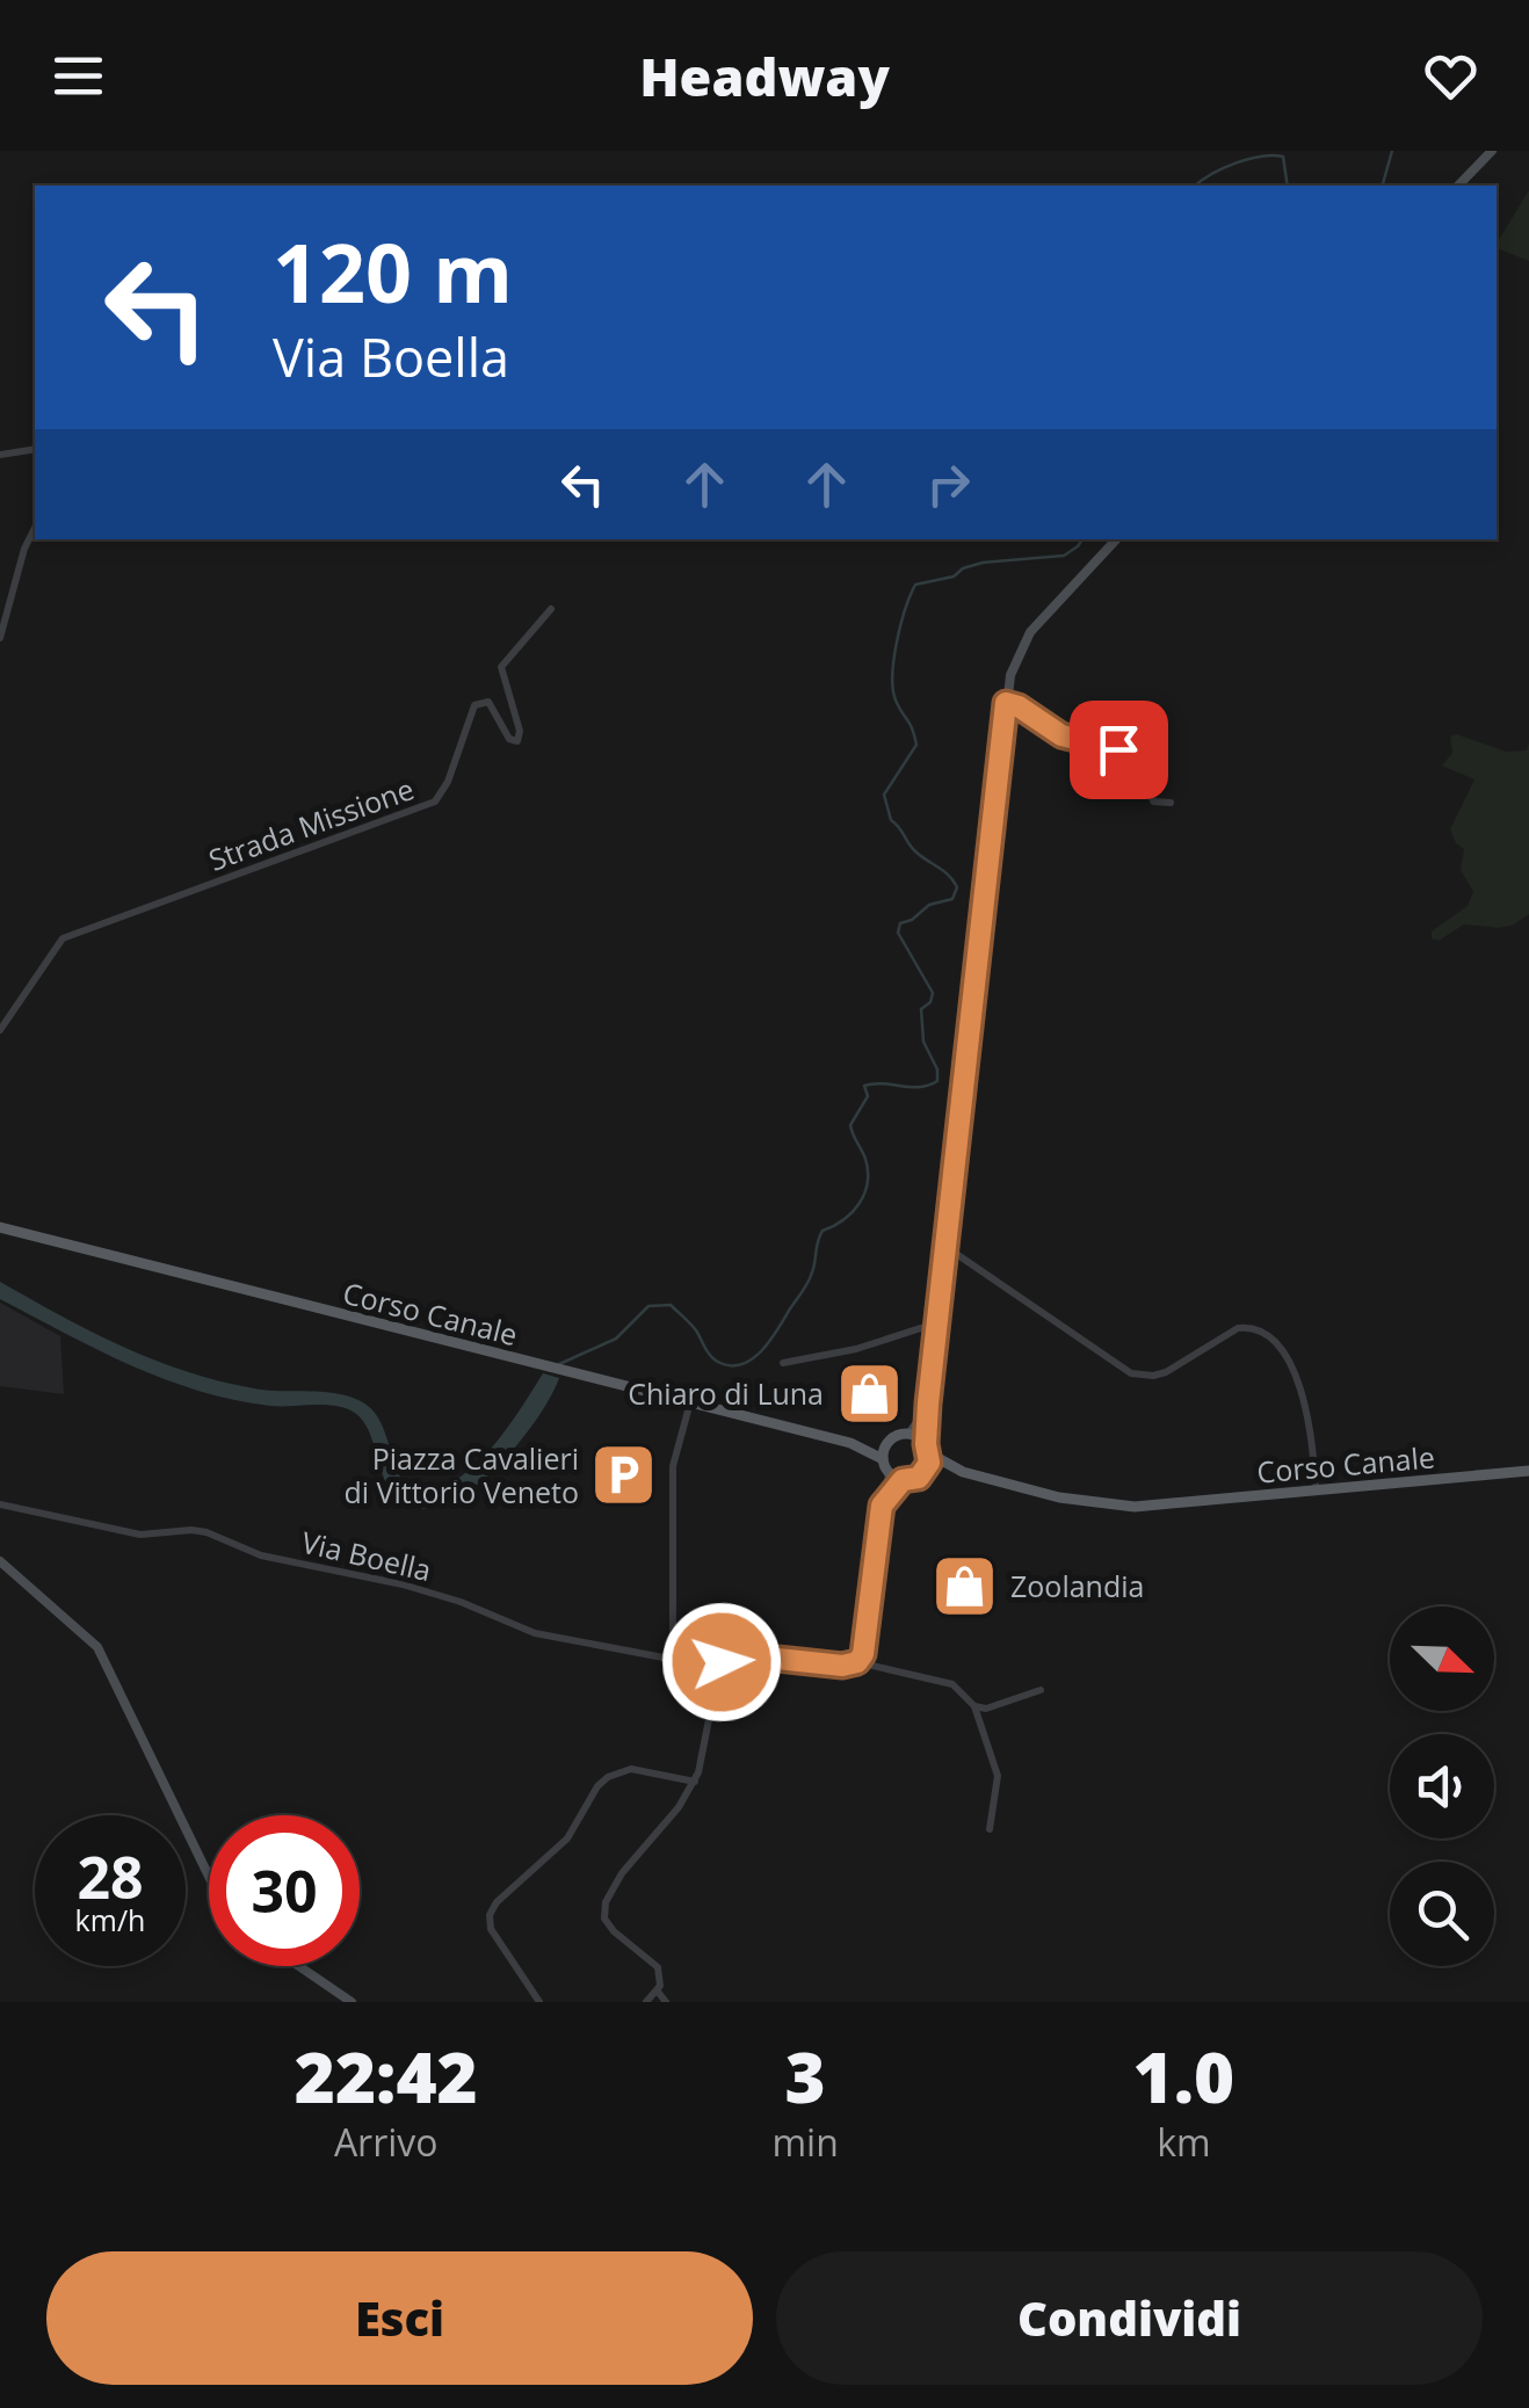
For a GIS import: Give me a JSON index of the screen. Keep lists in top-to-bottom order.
{
  "streets": {
    "main road": ["Corso Canale"],
    "street": ["Strada Missione", "Via Boella"]
  },
  "places": {
    "shop": ["Chiaro di Luna", "Zoolandia"],
    "parking": ["Piazza Cavalieri di Vittorio Veneto"]
  },
  "north": "bottom right",
  "page": {
    "header": "Headway",
    "turn": ["120 m", "Via Boella"],
    "speed": "28 km/h",
    "limit": "30",
    "eta": [
      "22:42",
      "Arrivo",
      "3",
      "min",
      "1.0",
      "km"
    ],
    "buttons": ["Esci", "Condividi"]
  }
}
